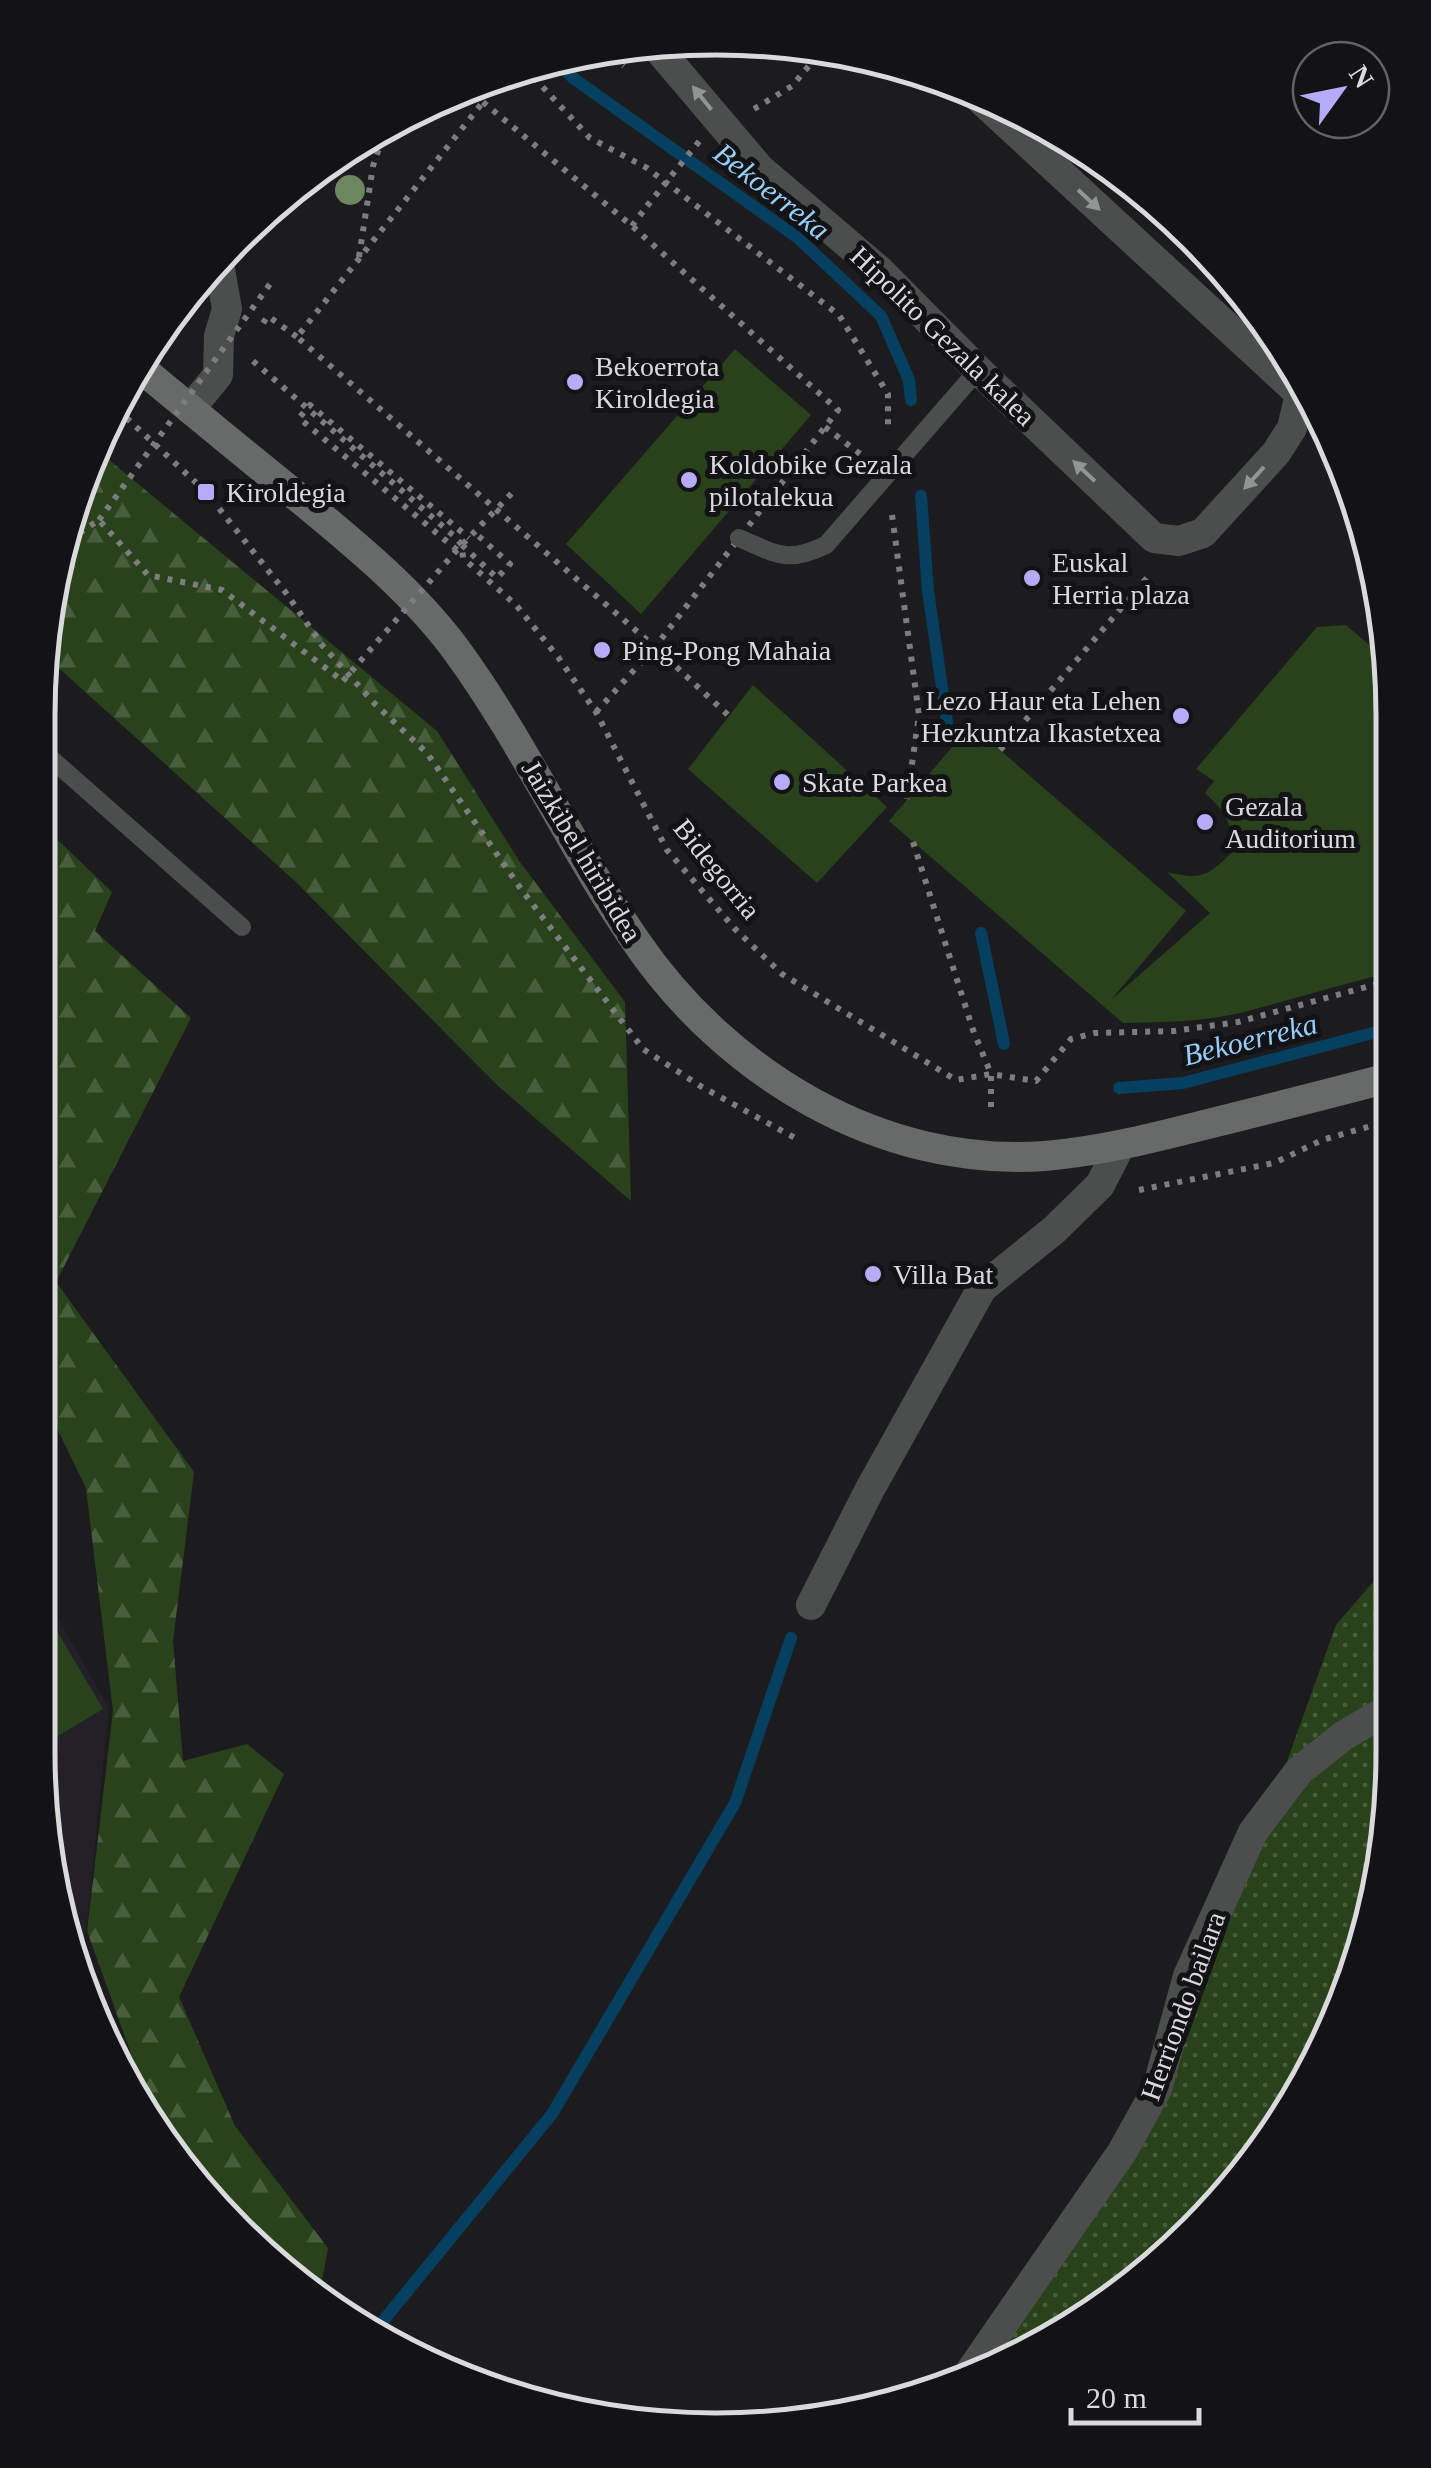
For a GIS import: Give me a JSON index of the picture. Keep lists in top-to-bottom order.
{
  "streets": {
    "main road": ["Jaizkibel hiribidea"],
    "street": ["Hipolito Gezala kalea", "Herriondo bailara"],
    "path": ["Bidegorria"]
  },
  "water": ["Bekoerreka"],
  "places": {
    "other": [
      "Bekoerrota Kiroldegia",
      "Koldobike Gezala pilotalekua",
      "Euskal Herria plaza",
      "Ping-Pong Mahaia",
      "Lezo Haur eta Lehen Hezkuntza Ikastetxea",
      "Skate Parkea",
      "Gezala Auditorium",
      "Villa Bat"
    ],
    "transit": ["Kiroldegia"]
  },
  "scale_bar": "20 m",
  "north": "top right"
}
